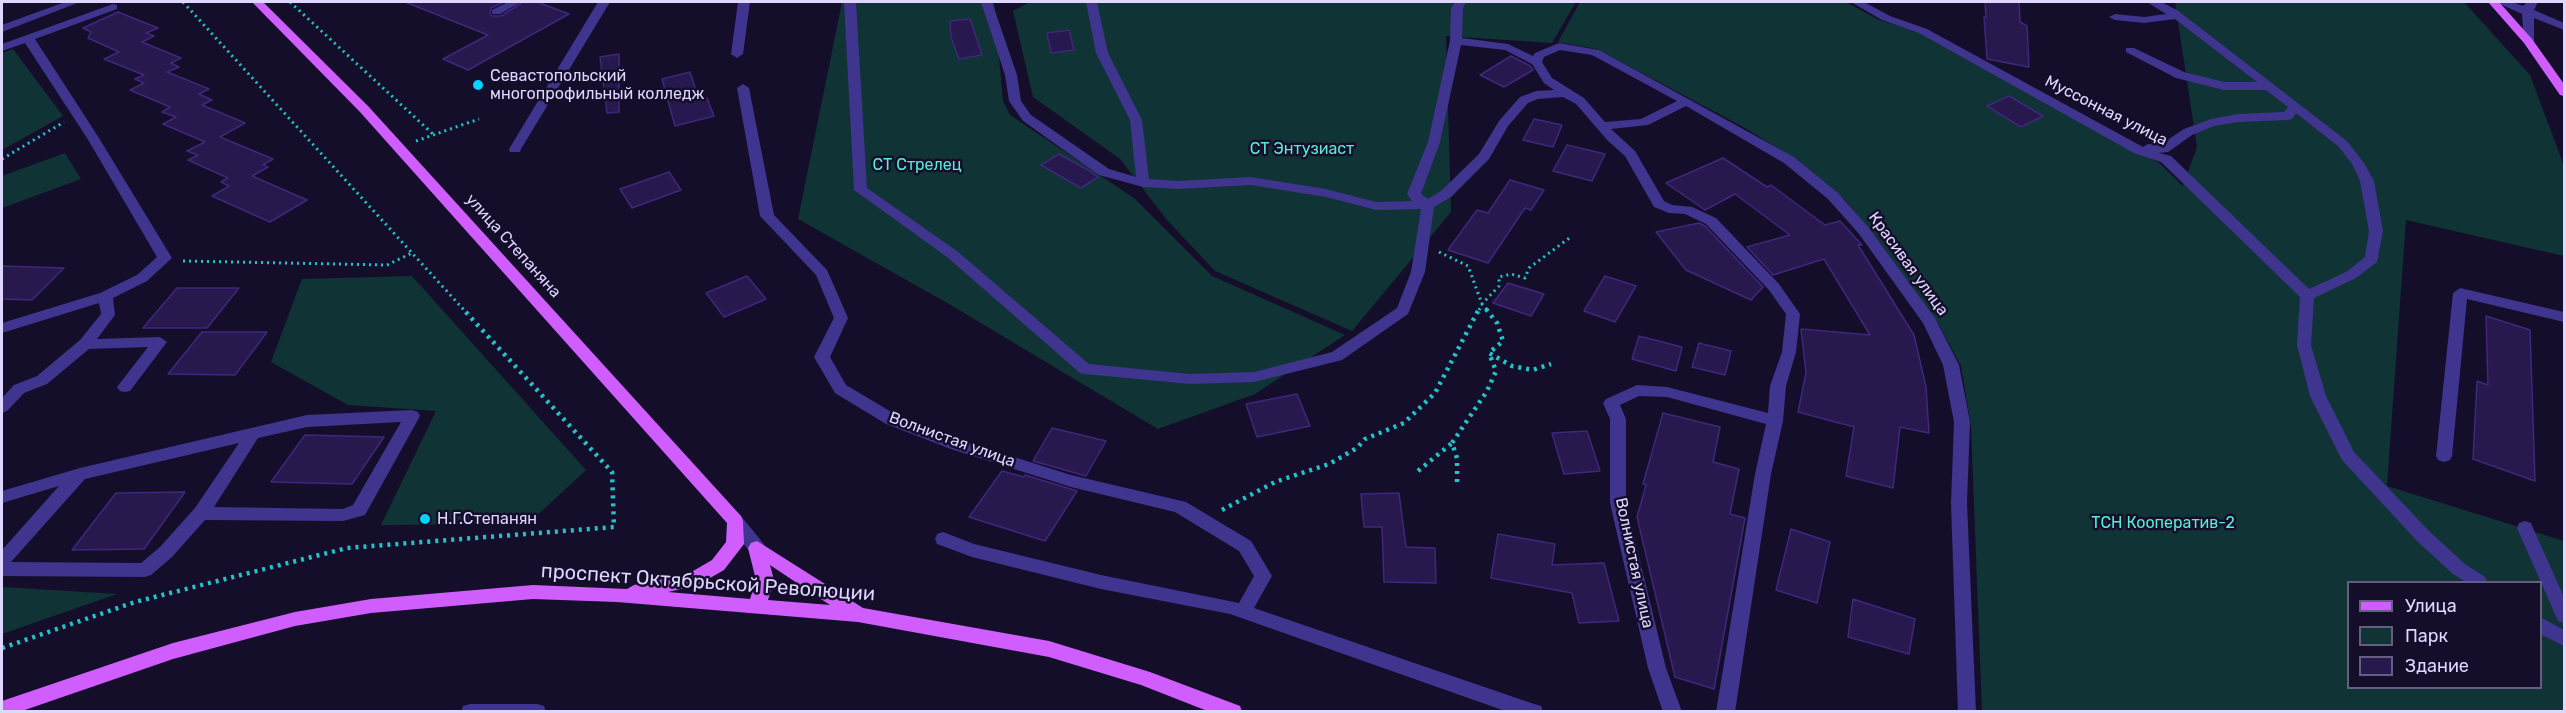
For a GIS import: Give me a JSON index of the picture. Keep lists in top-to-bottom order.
{
  "streets": {
    "main road": ["улица Степаняна", "проспект Октябрьской Революции"],
    "street": ["Муссонная улица", "Красивая улица", "Волнистая улица"]
  },
  "crossings": [
    ["улица Степаняна", "проспект Октябрьской Революции"]
  ],
  "parks": ["СТ Энтузиаст", "СТ Стрелец", "ТСН Кооператив-2"],
  "places": ["Севастопольский многопрофильный колледж", "Н.Г.Степанян"],
  "legend": ["Улица", "Парк", "Здание"]
}
